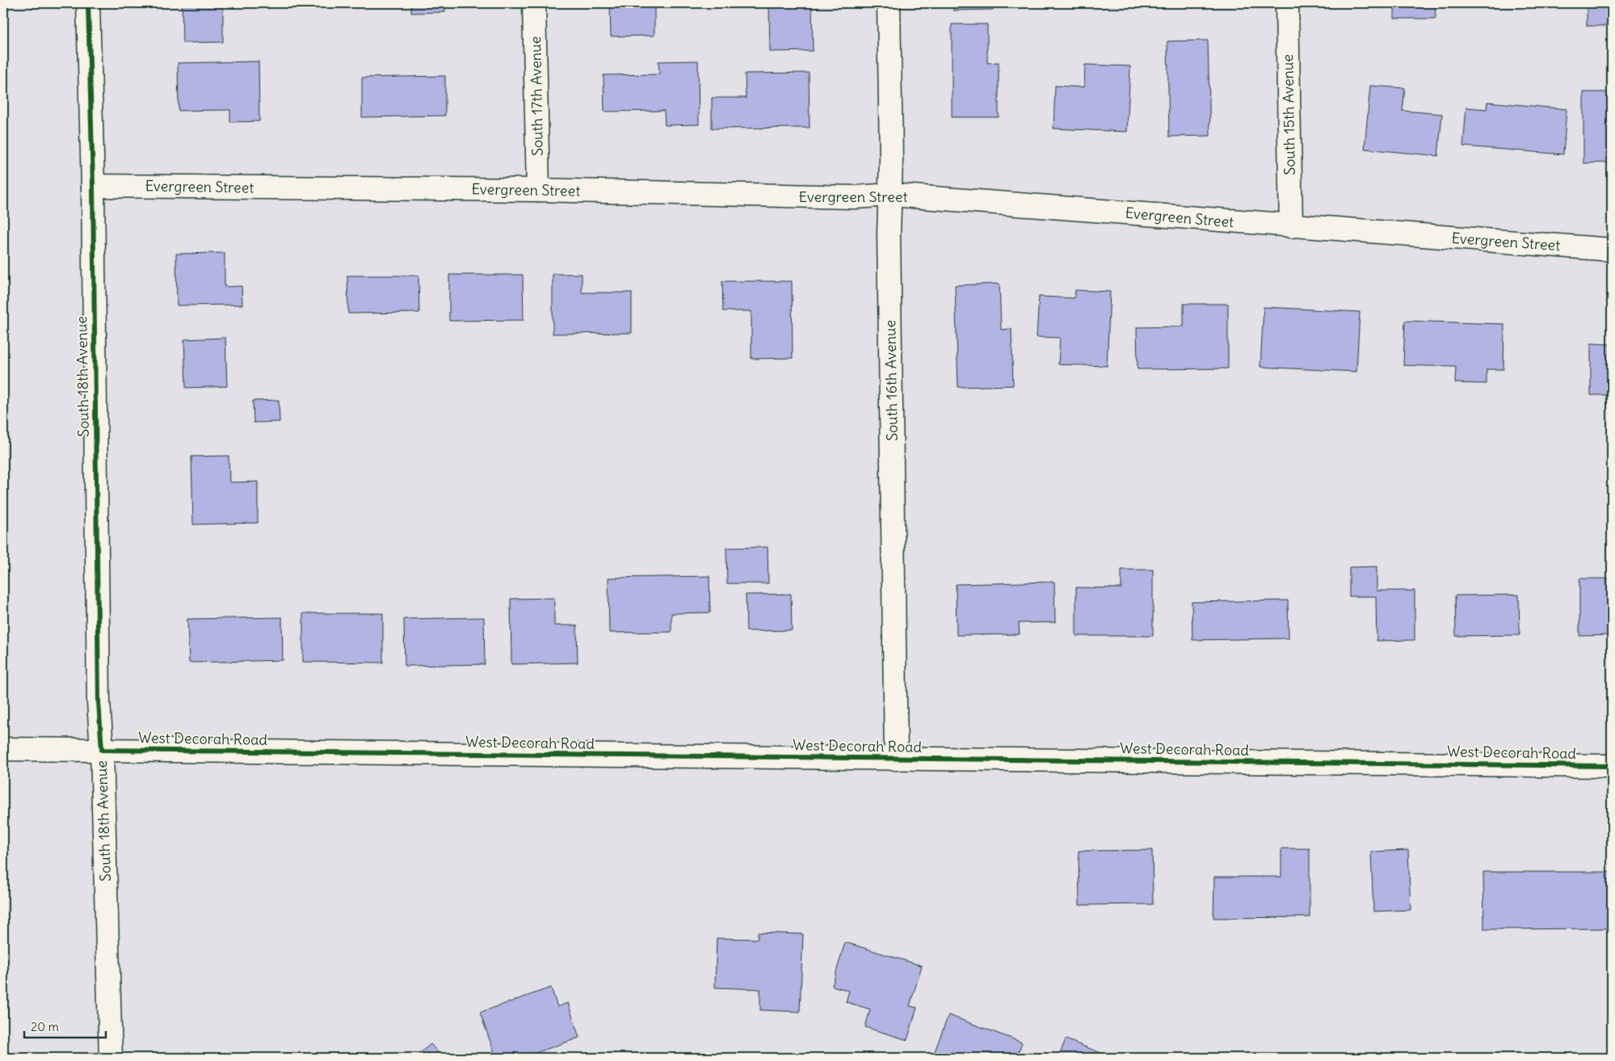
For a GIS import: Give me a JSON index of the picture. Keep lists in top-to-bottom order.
{
  "streets": {
    "street": [
      "South 17th Avenue",
      "South 15th Avenue",
      "Evergreen Street",
      "South 18th Avenue",
      "South 16th Avenue",
      "West Decorah Road"
    ]
  },
  "crossings": [
    ["South 17th Avenue", "Evergreen Street"],
    ["South 15th Avenue", "Evergreen Street"],
    ["Evergreen Street", "South 18th Avenue"],
    ["Evergreen Street", "South 16th Avenue"],
    ["South 18th Avenue", "West Decorah Road"],
    ["South 16th Avenue", "West Decorah Road"]
  ],
  "scale_bar": "20 m"
}
